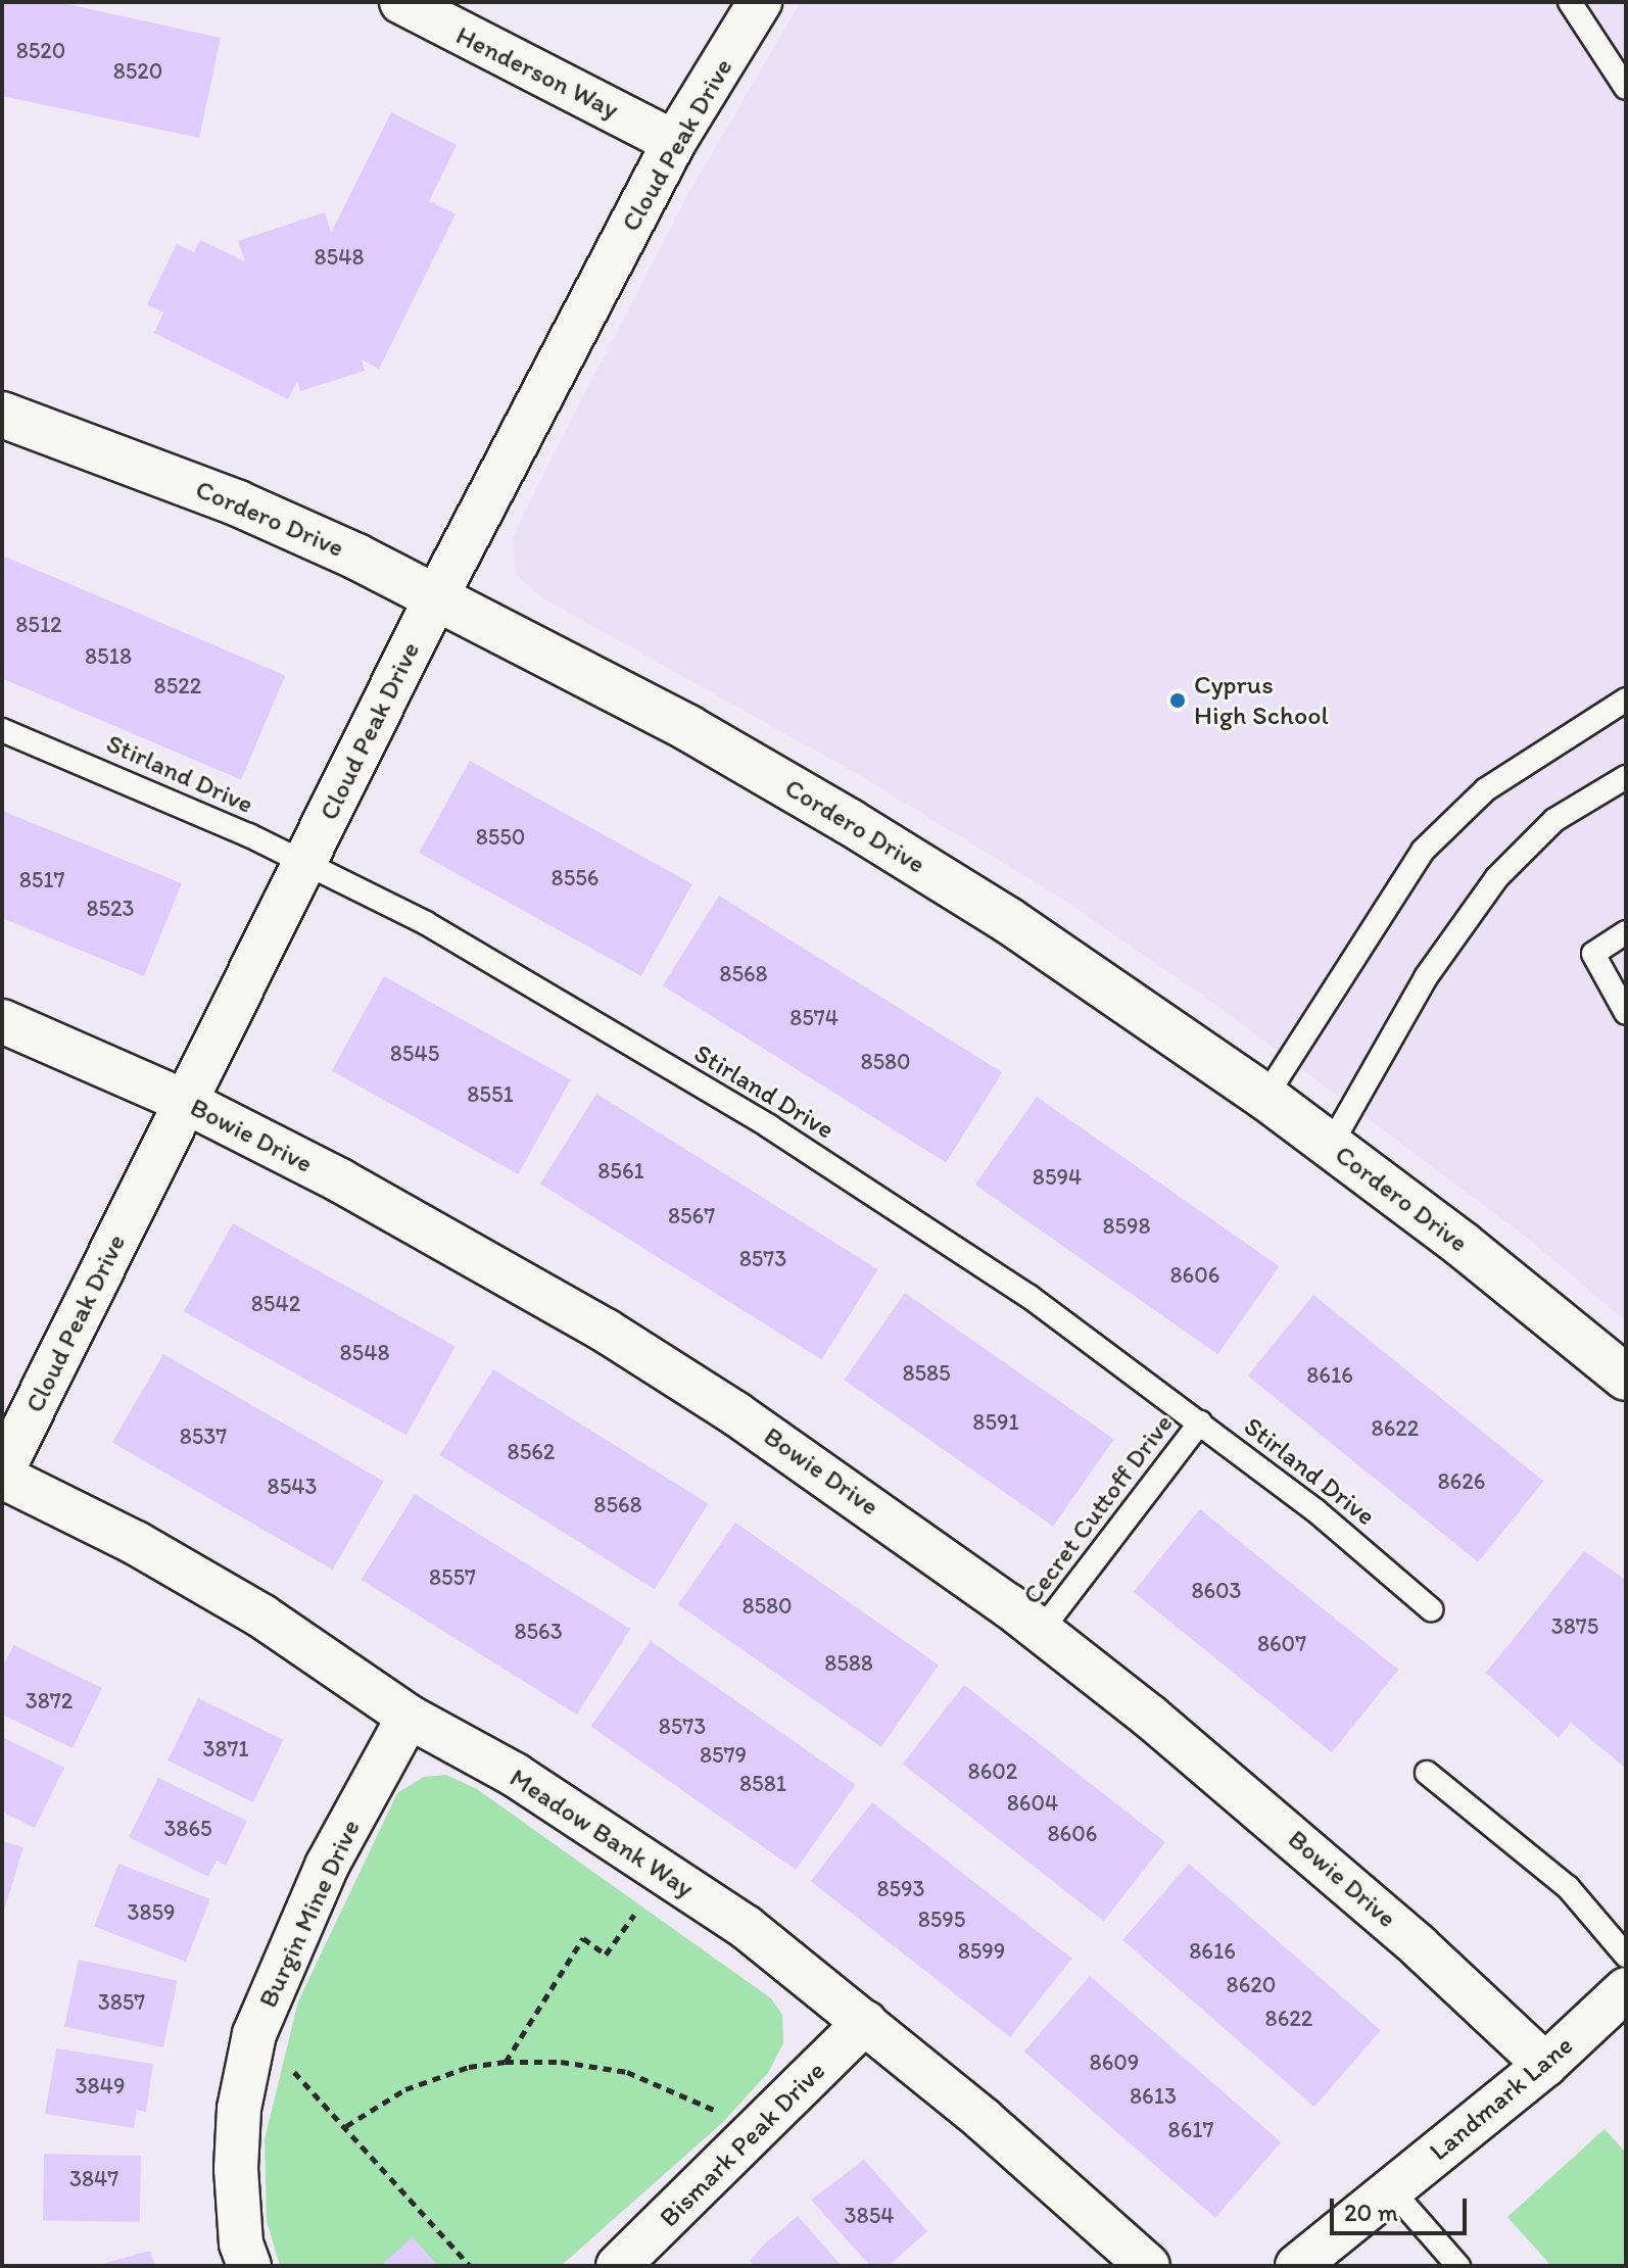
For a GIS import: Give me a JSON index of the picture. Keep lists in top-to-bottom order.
{
  "streets": {
    "street": [
      "Henderson Way",
      "Cloud Peak Drive",
      "Cordero Drive",
      "Bowie Drive",
      "Meadow Bank Way",
      "Burgin Mine Drive",
      "Landmark Lane",
      "Bismark Peak Drive"
    ],
    "lane": ["Stirland Drive", "Cecret Cuttoff Drive"]
  },
  "crossings": [
    ["Henderson Way", "Cloud Peak Drive"],
    ["Cloud Peak Drive", "Cordero Drive"],
    ["Cloud Peak Drive", "Stirland Drive"],
    ["Cloud Peak Drive", "Bowie Drive"],
    ["Cloud Peak Drive", "Meadow Bank Way"],
    ["Stirland Drive", "Cecret Cuttoff Drive"],
    ["Bowie Drive", "Cecret Cuttoff Drive"],
    ["Bowie Drive", "Landmark Lane"],
    ["Meadow Bank Way", "Burgin Mine Drive"],
    ["Meadow Bank Way", "Bismark Peak Drive"]
  ],
  "places": ["Cyprus High School"],
  "house_numbers": [
    "8520",
    "8520",
    "8548",
    "8512",
    "8518",
    "8522",
    "8550",
    "8556",
    "8517",
    "8523",
    "8568",
    "8574",
    "8545",
    "8580",
    "8551",
    "8561",
    "8594",
    "8567",
    "8598",
    "8573",
    "8606",
    "8542",
    "8548",
    "8585",
    "8616",
    "8591",
    "8622",
    "8537",
    "8562",
    "8626",
    "8543",
    "8568",
    "8557",
    "8603",
    "8580",
    "3875",
    "8563",
    "8607",
    "8588",
    "3872",
    "8573",
    "3871",
    "8579",
    "8602",
    "8581",
    "8604",
    "3865",
    "8606",
    "8593",
    "3859",
    "8595",
    "8599",
    "8616",
    "8620",
    "3857",
    "8622",
    "8609",
    "3849",
    "8613",
    "8617",
    "3847",
    "3854"
  ],
  "scale_bar": "20 m"
}
